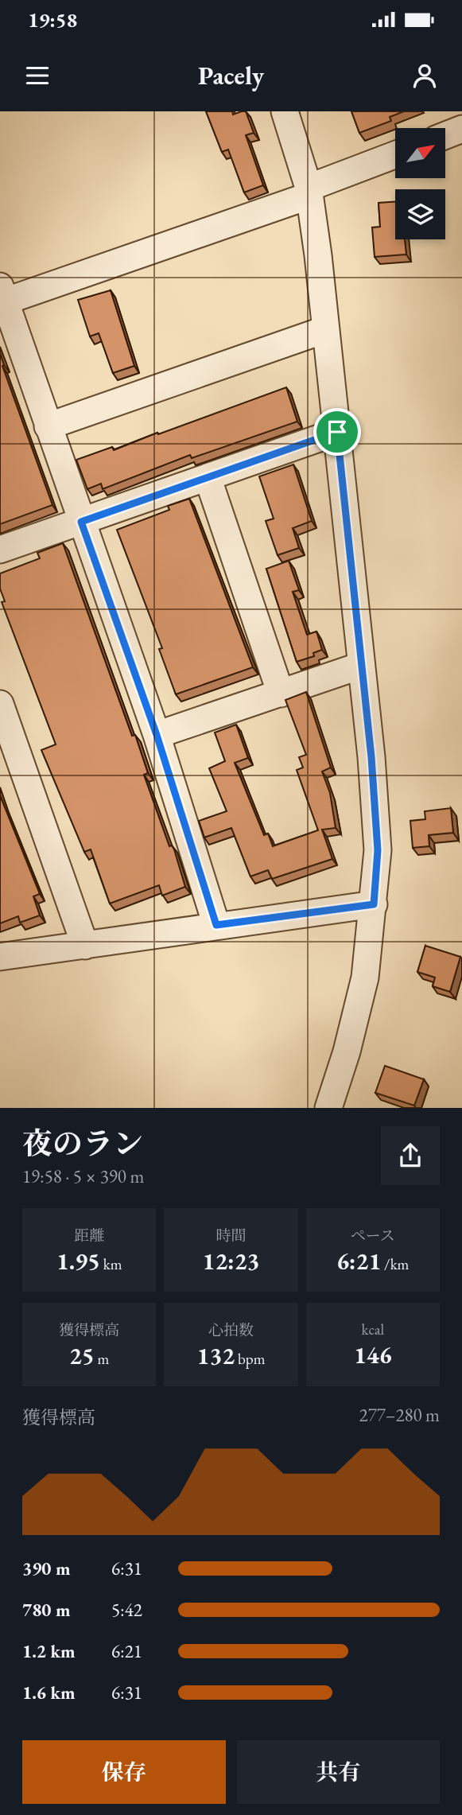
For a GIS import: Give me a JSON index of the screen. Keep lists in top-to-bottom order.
{
  "north": "top right",
  "page": {
    "status": "19:58",
    "header": "Pacely",
    "heading": ["夜のラン", "19:58 · 5 × 390 m"],
    "stats": [
      ["距離", "1.95 km"],
      ["時間", "12:23"],
      ["ペース", "6:21 /km"],
      ["獲得標高", "25 m"],
      ["心拍数", "132 bpm"],
      ["kcal", "146"]
    ],
    "chart": ["獲得標高", "277–280 m"],
    "list": [
      {
        "name": "390 m",
        "note": "6:31"
      },
      {
        "name": "780 m",
        "note": "5:42"
      },
      {
        "name": "1.2 km",
        "note": "6:21"
      },
      {
        "name": "1.6 km",
        "note": "6:31"
      }
    ],
    "buttons": ["保存", "共有"]
  }
}
